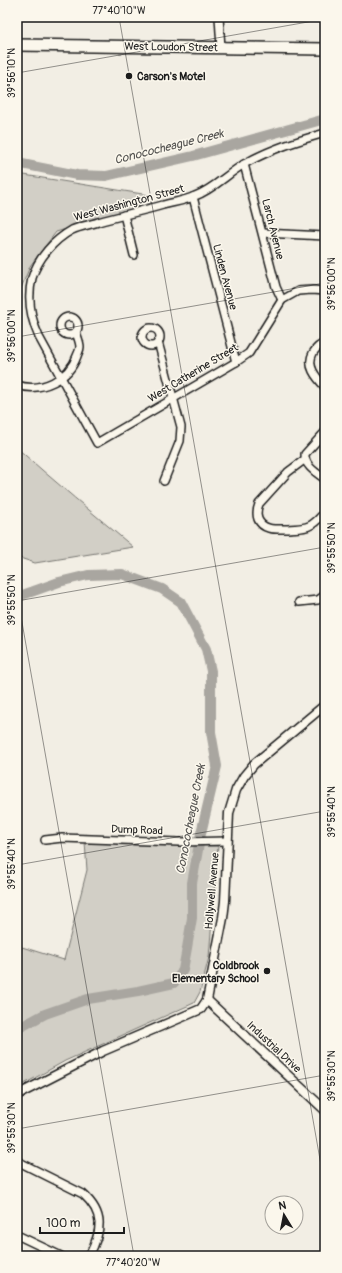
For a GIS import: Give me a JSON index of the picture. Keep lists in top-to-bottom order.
{
  "streets": {
    "highway": ["West Loudon Street"],
    "street": [
      "West Washington Street",
      "Larch Avenue",
      "Linden Avenue",
      "West Catherine Street",
      "Dump Road",
      "Hollywell Avenue",
      "Industrial Drive"
    ]
  },
  "crossings": [
    ["West Washington Street", "Larch Avenue"],
    ["West Washington Street", "Linden Avenue"],
    ["West Washington Street", "West Catherine Street"],
    ["Larch Avenue", "West Catherine Street"],
    ["Linden Avenue", "West Catherine Street"],
    ["Dump Road", "Hollywell Avenue"],
    ["Hollywell Avenue", "Industrial Drive"]
  ],
  "water": ["Conococheague Creek"],
  "places": ["Carson's Motel", "Coldbrook Elementary School"],
  "scale_bar": "100 m",
  "north": "top",
  "coordinates": [
    "77°40'10\"W",
    "39°56'10\"N",
    "39°56'00\"N",
    "39°55'50\"N",
    "39°55'40\"N",
    "39°55'30\"N",
    "77°40'20\"W"
  ]
}
